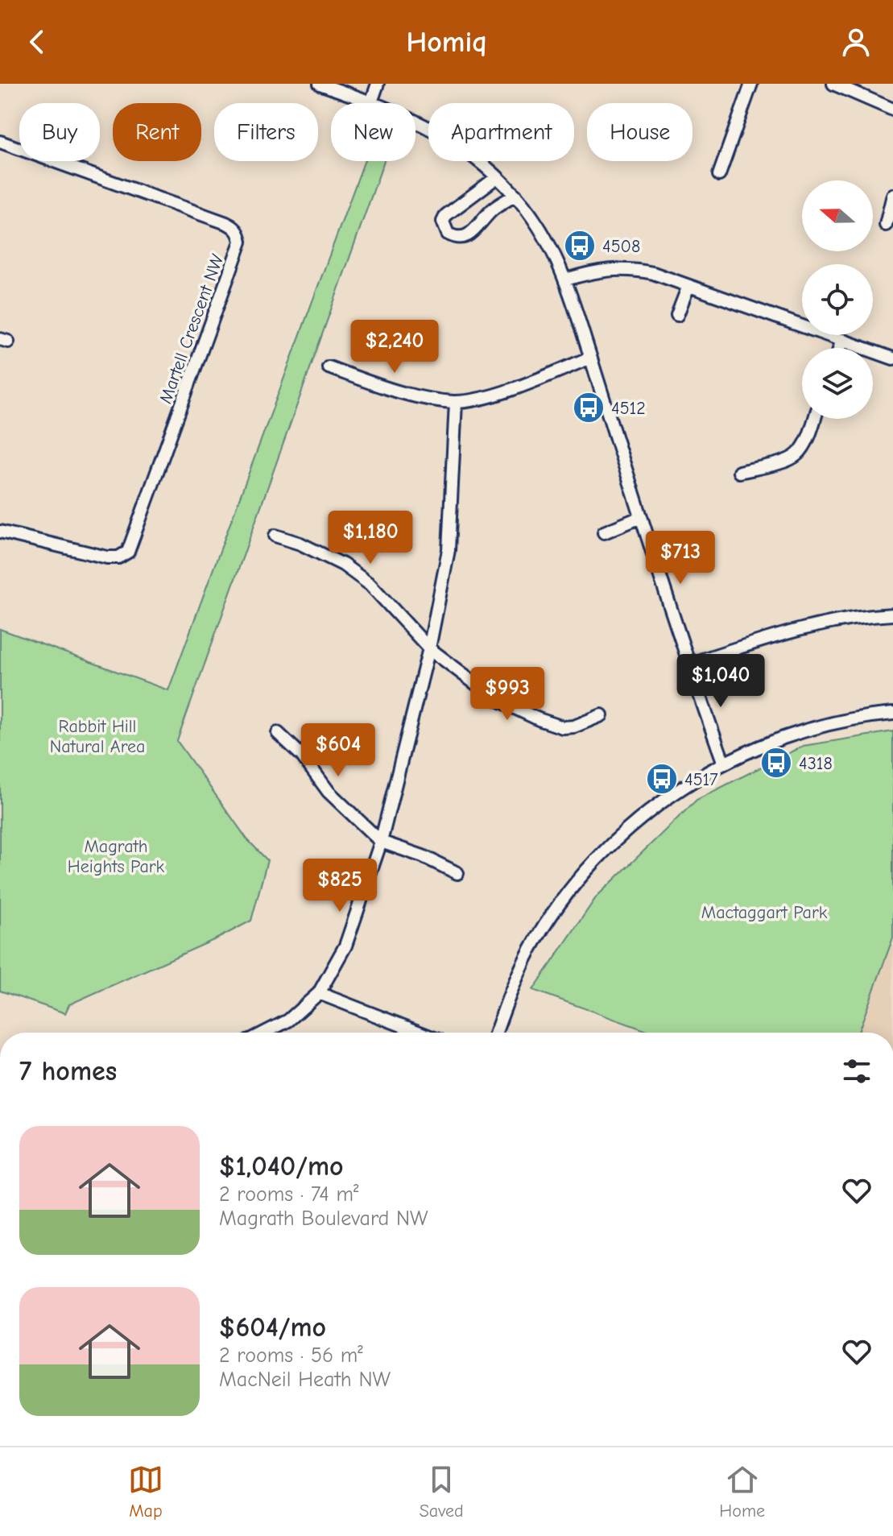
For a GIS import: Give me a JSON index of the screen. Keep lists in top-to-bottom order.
{
  "streets": {
    "street": ["Martell Crescent NW"]
  },
  "parks": ["Rabbit Hill Natural Area", "Magrath Heights Park", "Mactaggart Park"],
  "places": {
    "bus stop": [
      "4508",
      "4512",
      "4318",
      "4517"
    ]
  },
  "north": "left",
  "page": {
    "header": "Homiq",
    "chip": [
      "Buy",
      "Rent",
      "Filters",
      "New",
      "Apartment",
      "House"
    ],
    "price": [
      "$2,240",
      "$1,180",
      "$713",
      "$1,040",
      "$993",
      "$604",
      "$825"
    ],
    "heading": "7 homes",
    "list": [
      {
        "name": "$1,040/mo",
        "note": "2 rooms · 74 m² · Magrath Boulevard NW"
      },
      {
        "name": "$604/mo",
        "note": "2 rooms · 56 m² · MacNeil Heath NW"
      }
    ],
    "tabs": ["Map", "Saved", "Home"]
  }
}
